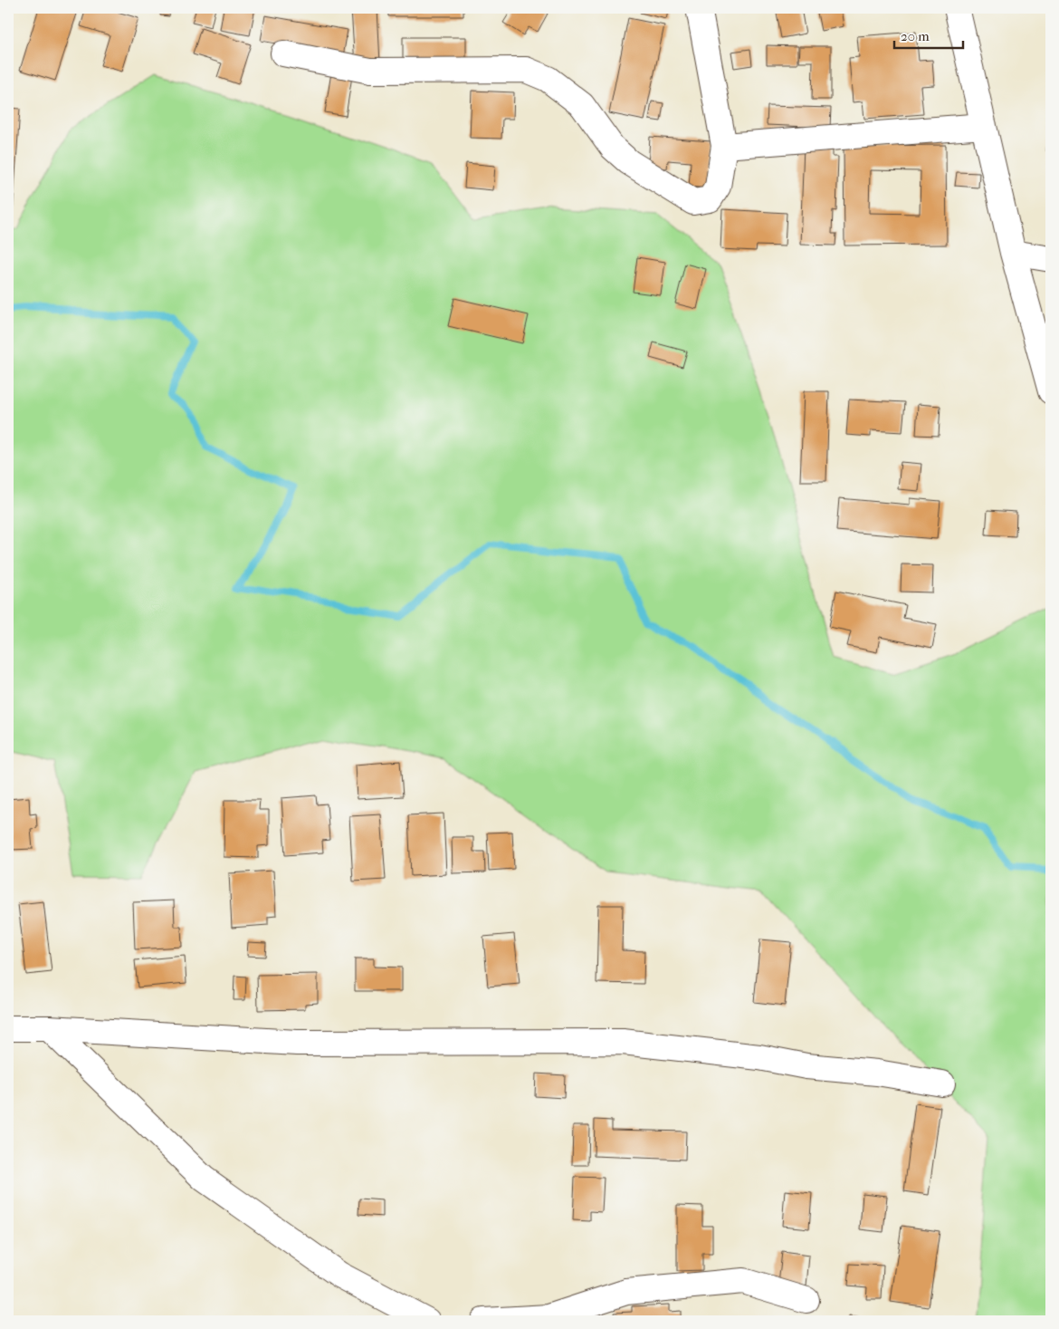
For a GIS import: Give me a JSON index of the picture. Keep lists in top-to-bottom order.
{
  "scale_bar": "20 m"
}
